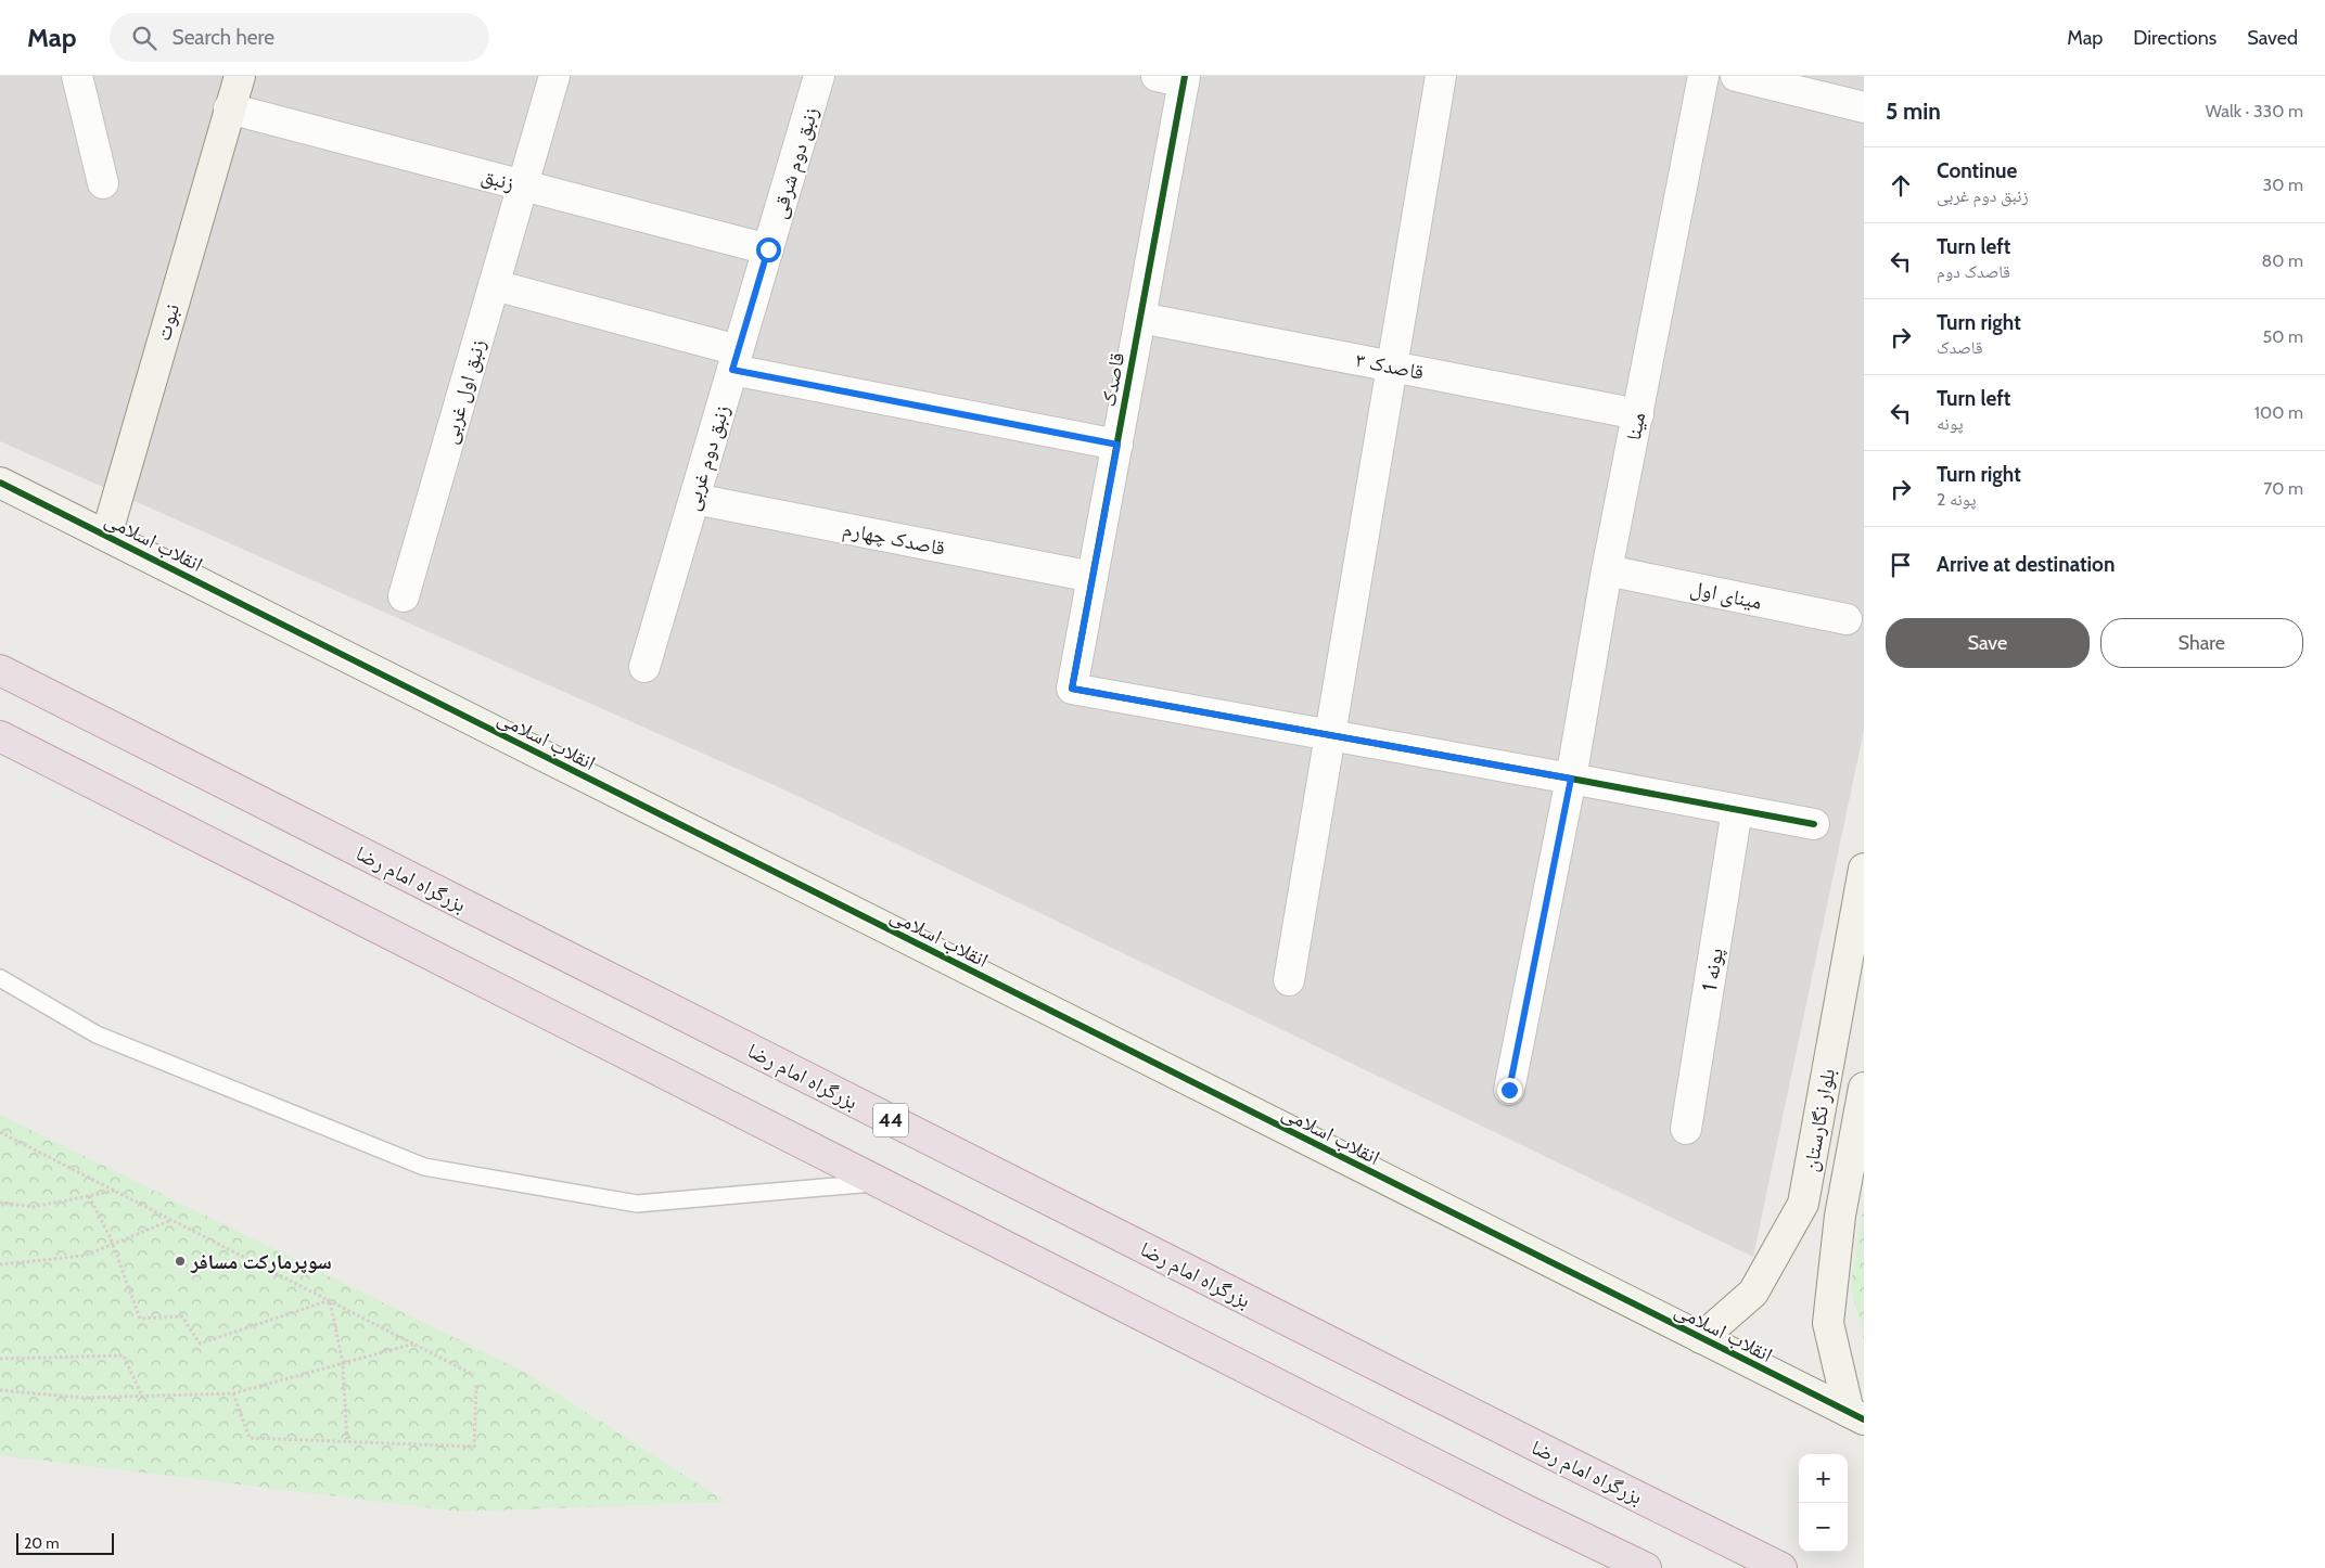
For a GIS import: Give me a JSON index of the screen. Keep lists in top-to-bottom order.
{
  "streets": {
    "highway": ["بزرگراه امام رضا", "44"],
    "street": [
      "زنبق دوم شرقی",
      "زنبق",
      "نبوت",
      "قاصدک ۳",
      "قاصدک",
      "زنبق اول غربی",
      "مینا",
      "زنبق دوم غربی",
      "قاصدک چهارم",
      "انقلاب اسلامی",
      "مینای اول",
      "پونه 1",
      "بلوار نگارستان"
    ]
  },
  "crossings": [
    ["زنبق دوم شرقی", "زنبق"],
    ["زنبق دوم شرقی", "زنبق دوم غربی"],
    ["زنبق", "نبوت"],
    ["زنبق", "زنبق اول غربی"],
    ["زنبق", "زنبق دوم غربی"],
    ["نبوت", "انقلاب اسلامی"],
    ["قاصدک ۳", "قاصدک"],
    ["قاصدک ۳", "مینا"],
    ["قاصدک", "قاصدک چهارم"],
    ["مینا", "مینای اول"],
    ["زنبق دوم غربی", "قاصدک چهارم"],
    ["انقلاب اسلامی", "بلوار نگارستان"]
  ],
  "places": ["سوپرمارکت مسافر"],
  "scale_bar": "20 m",
  "page": {
    "header": "Map",
    "search": "Search here",
    "nav": ["Map", "Directions", "Saved"],
    "heading": ["5 min", "Walk · 330 m"],
    "list": [
      ["Continue", "زنبق دوم غربی", "30 m"],
      ["Turn left", "قاصدک دوم", "80 m"],
      ["Turn right", "قاصدک", "50 m"],
      ["Turn left", "پونه", "100 m"],
      ["Turn right", "پونه 2", "70 m"],
      "Arrive at destination"
    ],
    "buttons": ["Save", "Share"],
    "map_buttons": ["+", "−"],
    "scale": "20 m"
  }
}
